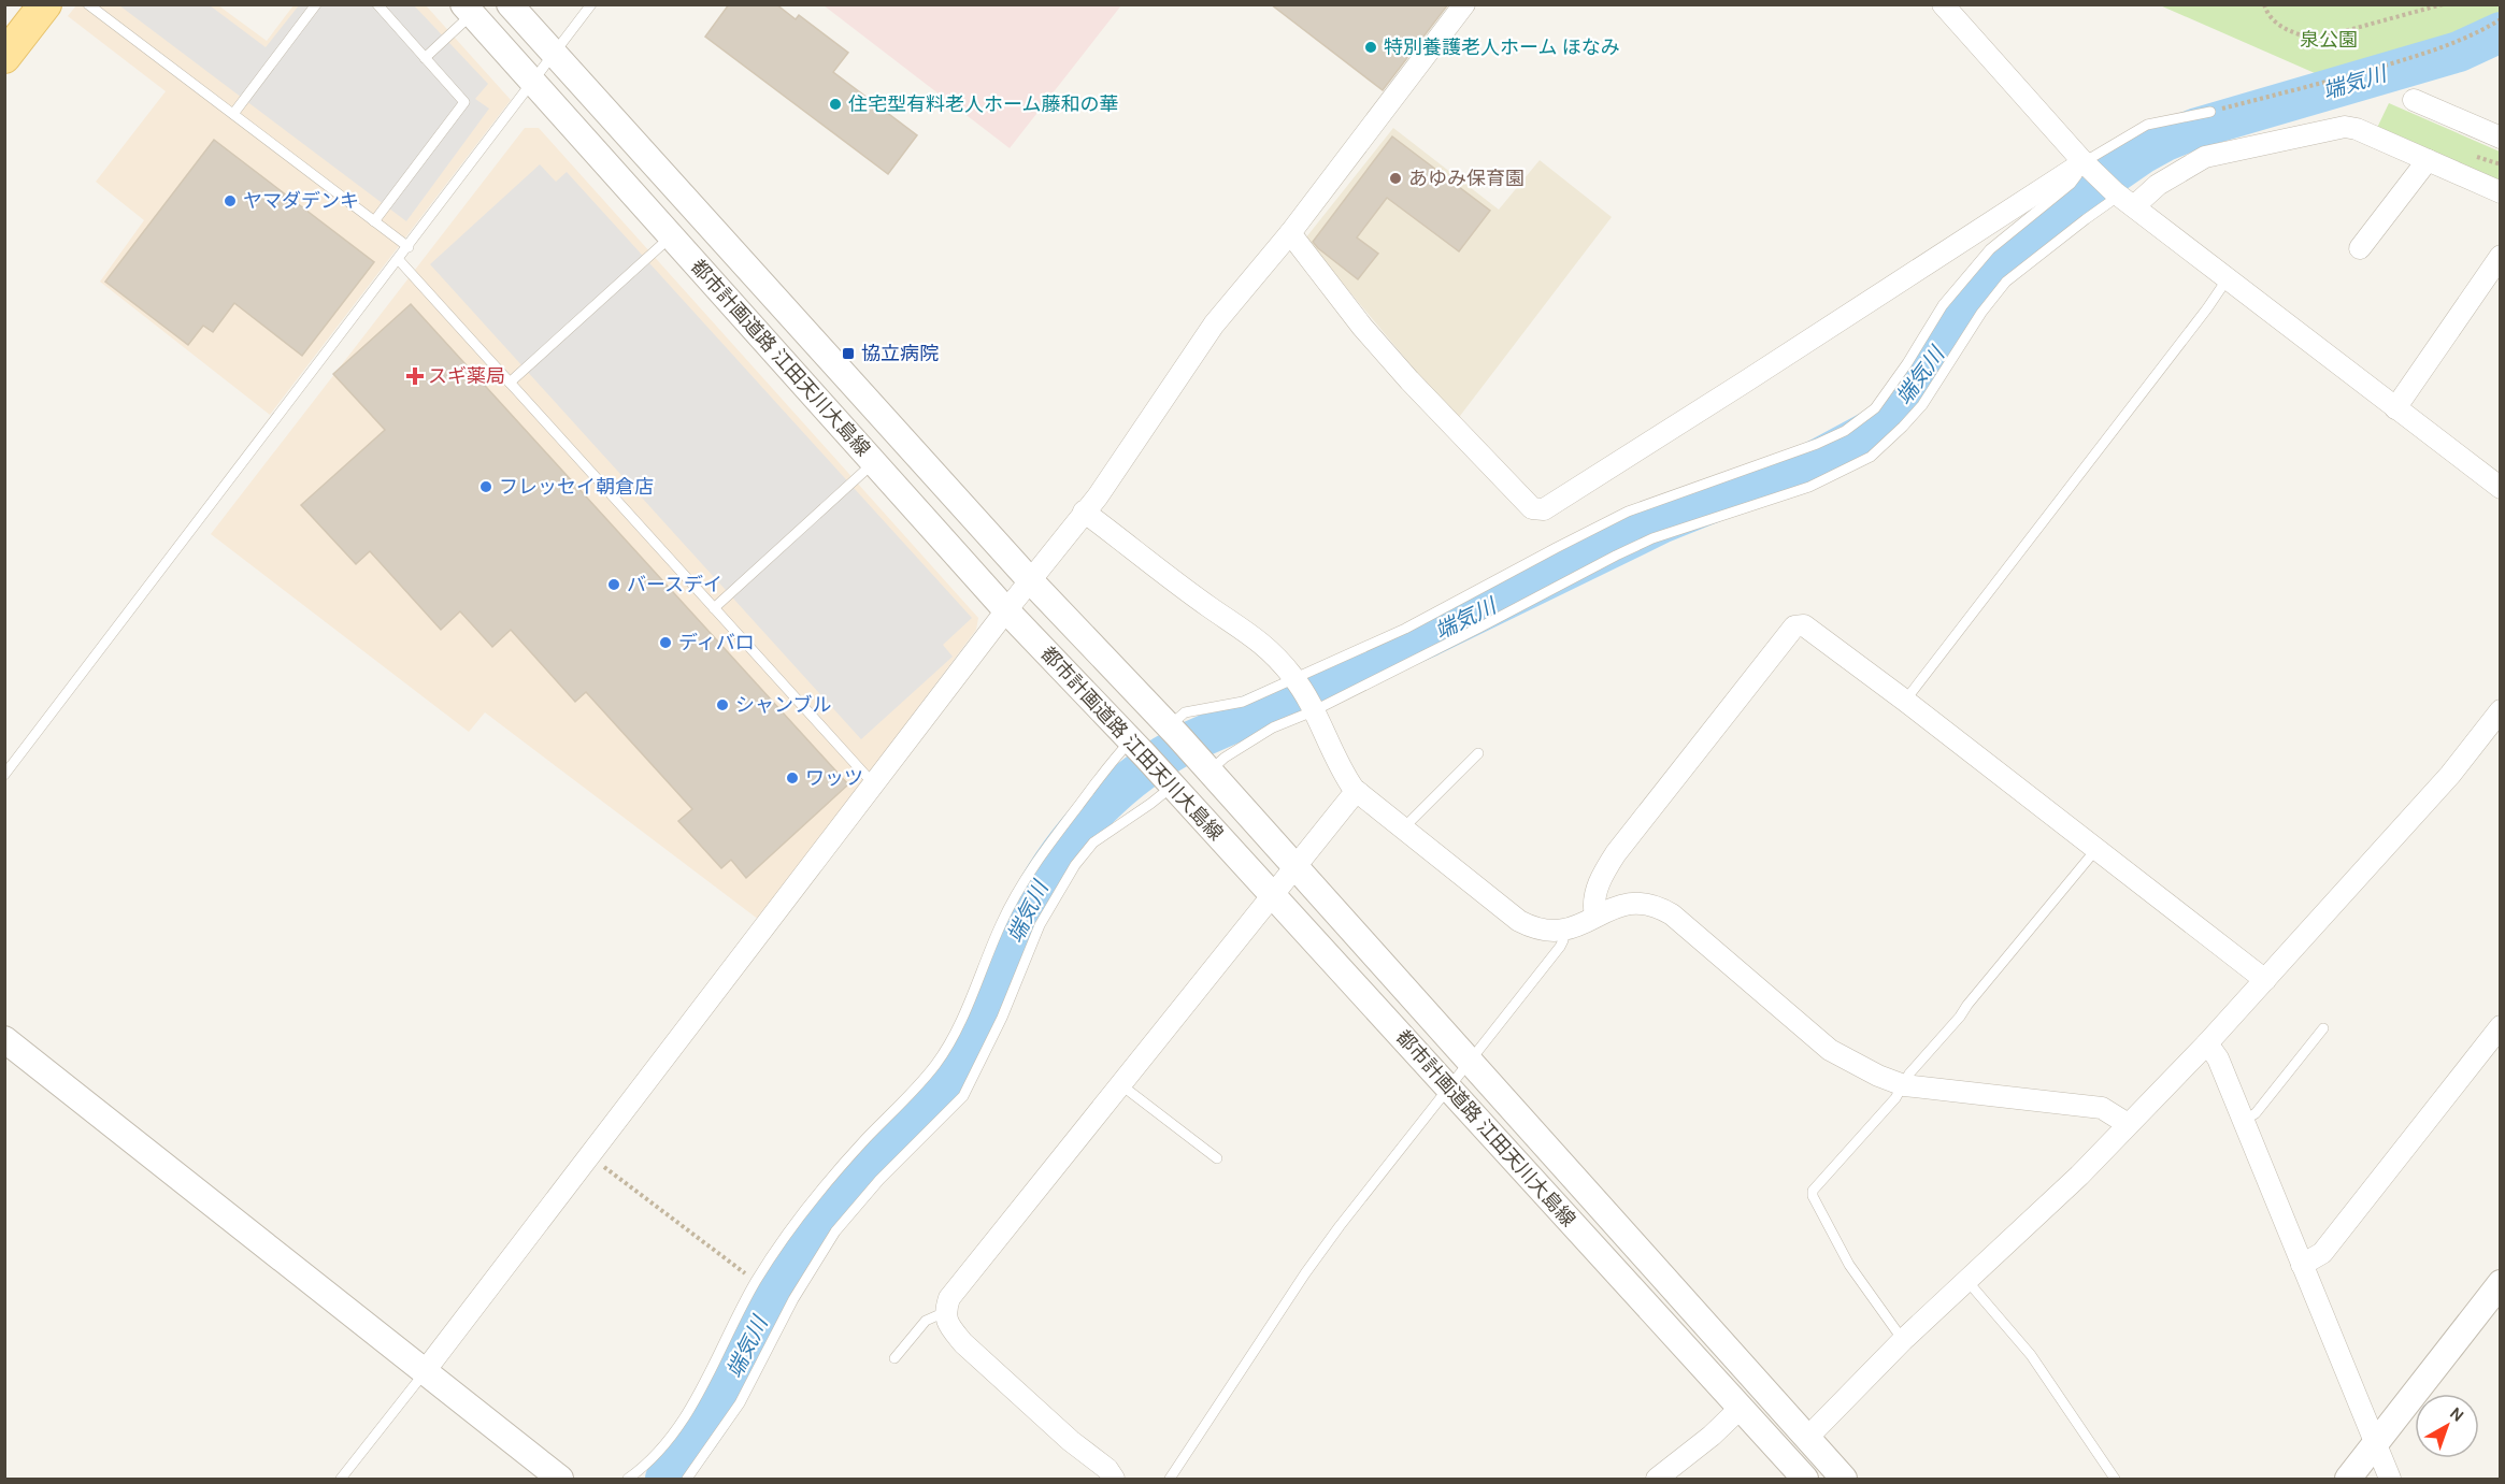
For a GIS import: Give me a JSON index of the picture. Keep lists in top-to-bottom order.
{
  "streets": {
    "street": ["都市計画道路 江田天川大島線"]
  },
  "water": ["端気川"],
  "parks": ["泉公園"],
  "places": {
    "other": [
      "特別養護老人ホーム ほなみ",
      "住宅型有料老人ホーム藤和の華",
      "あゆみ保育園",
      "ヤマダデンキ",
      "フレッセイ朝倉店",
      "バースデイ",
      "ディバロ",
      "シャンブル",
      "ワッツ"
    ],
    "transit": ["協立病院"],
    "health": ["スギ薬局"]
  },
  "north": "top right"
}
